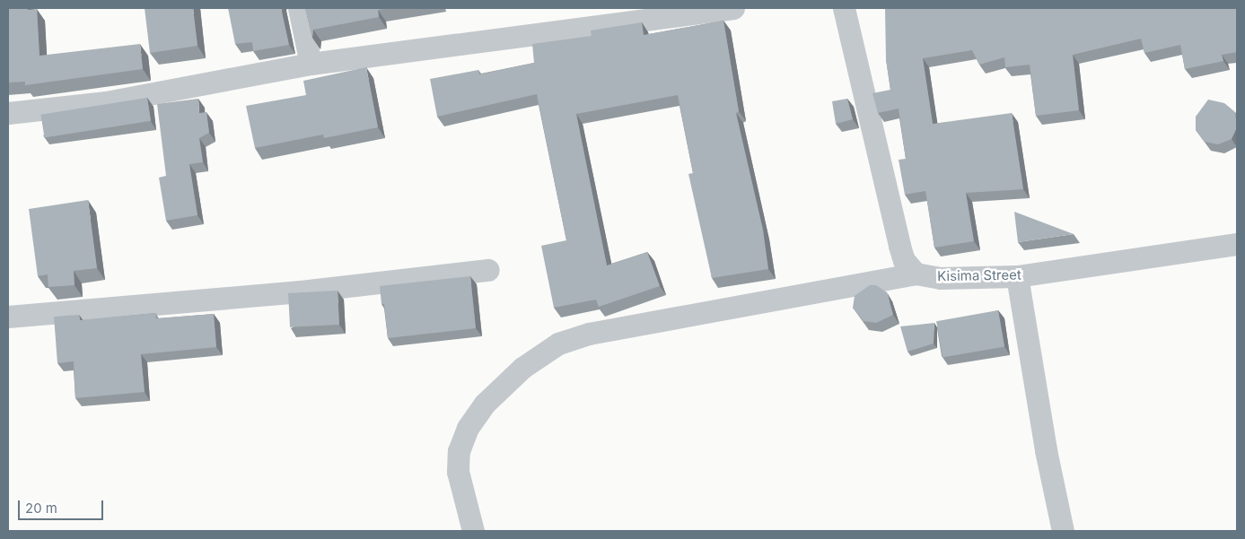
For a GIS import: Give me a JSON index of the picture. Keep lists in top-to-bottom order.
{
  "streets": {
    "street": ["Kisima Street"]
  },
  "scale_bar": "20 m"
}
